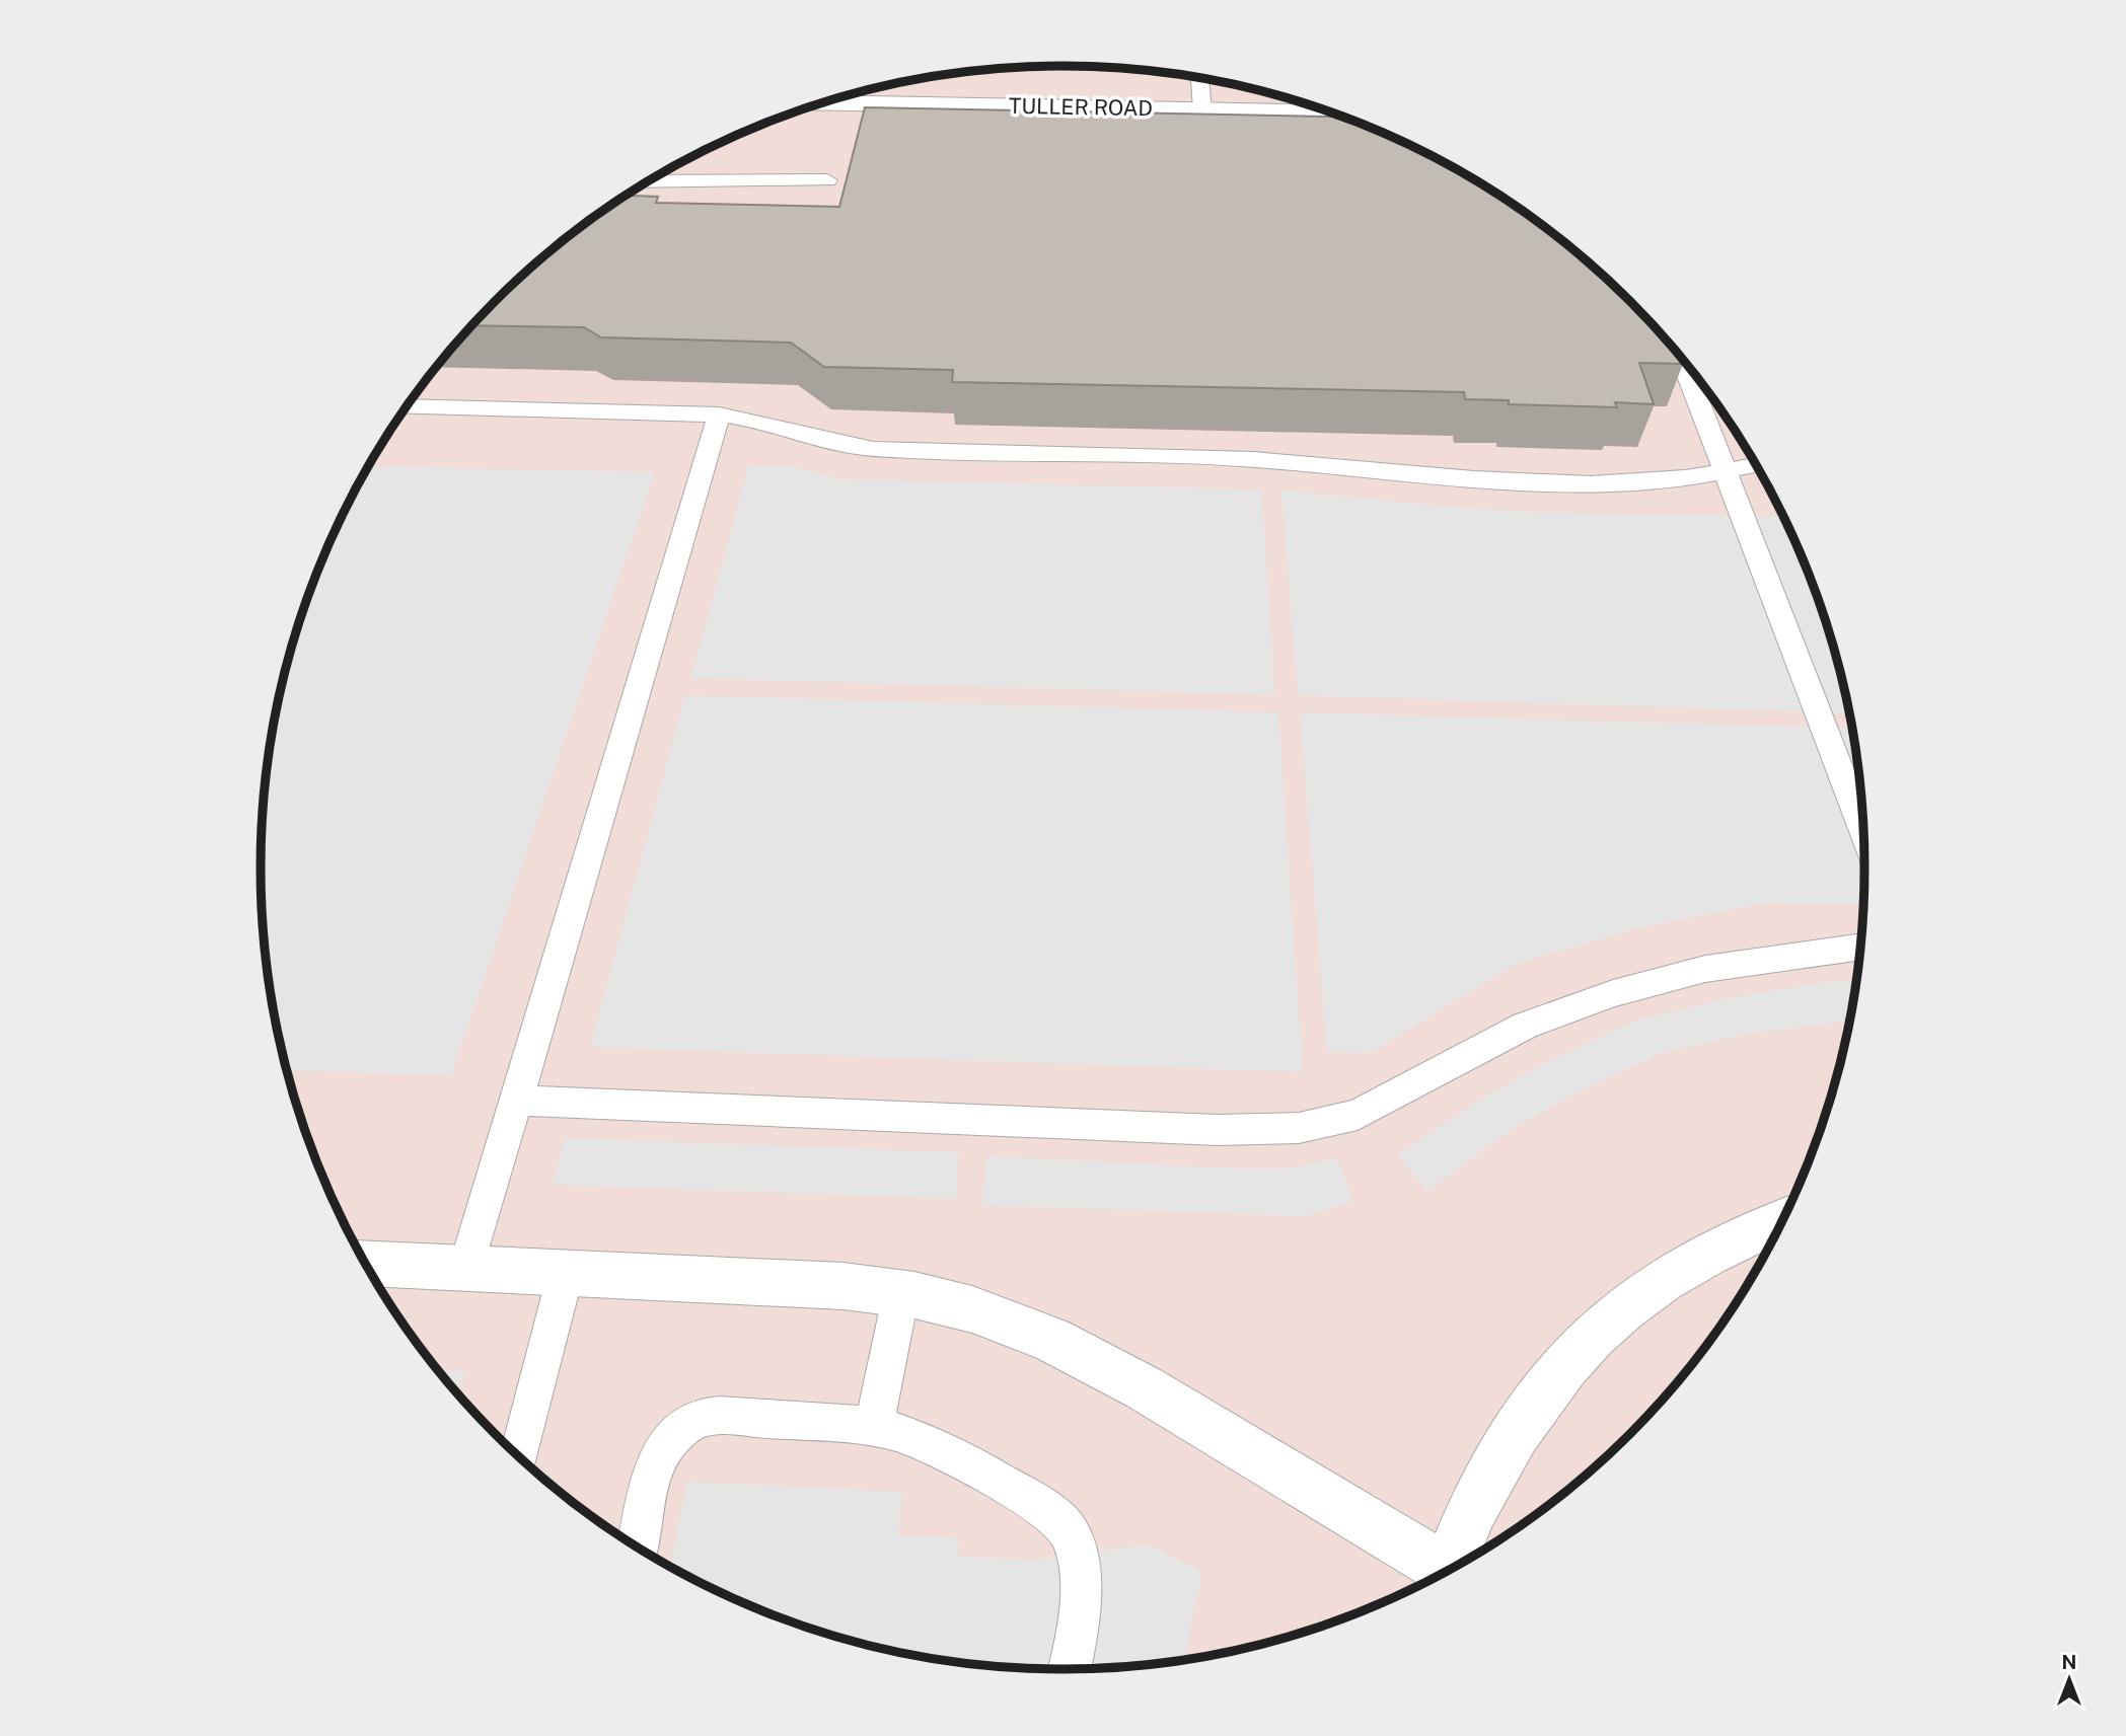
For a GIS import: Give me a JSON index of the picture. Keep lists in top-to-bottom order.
{
  "streets": {
    "street": ["TULLER ROAD"]
  },
  "north": "top"
}
